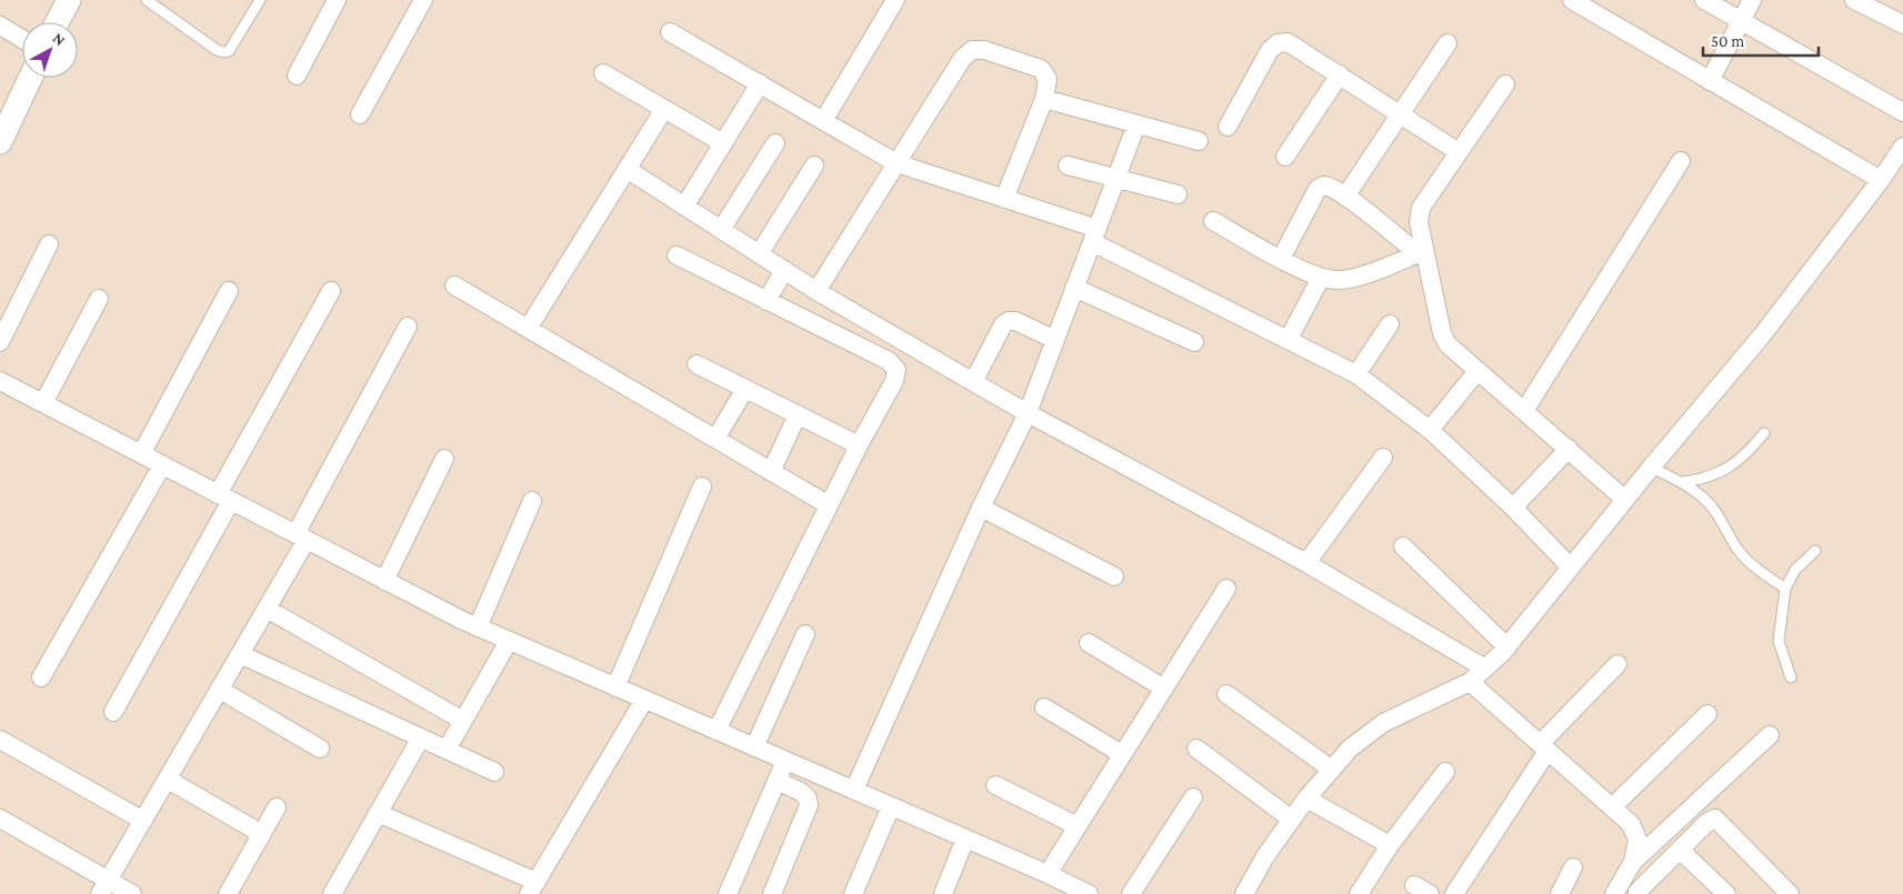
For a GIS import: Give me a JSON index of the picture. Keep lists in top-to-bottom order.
{
  "scale_bar": "50 m",
  "north": "top right"
}
